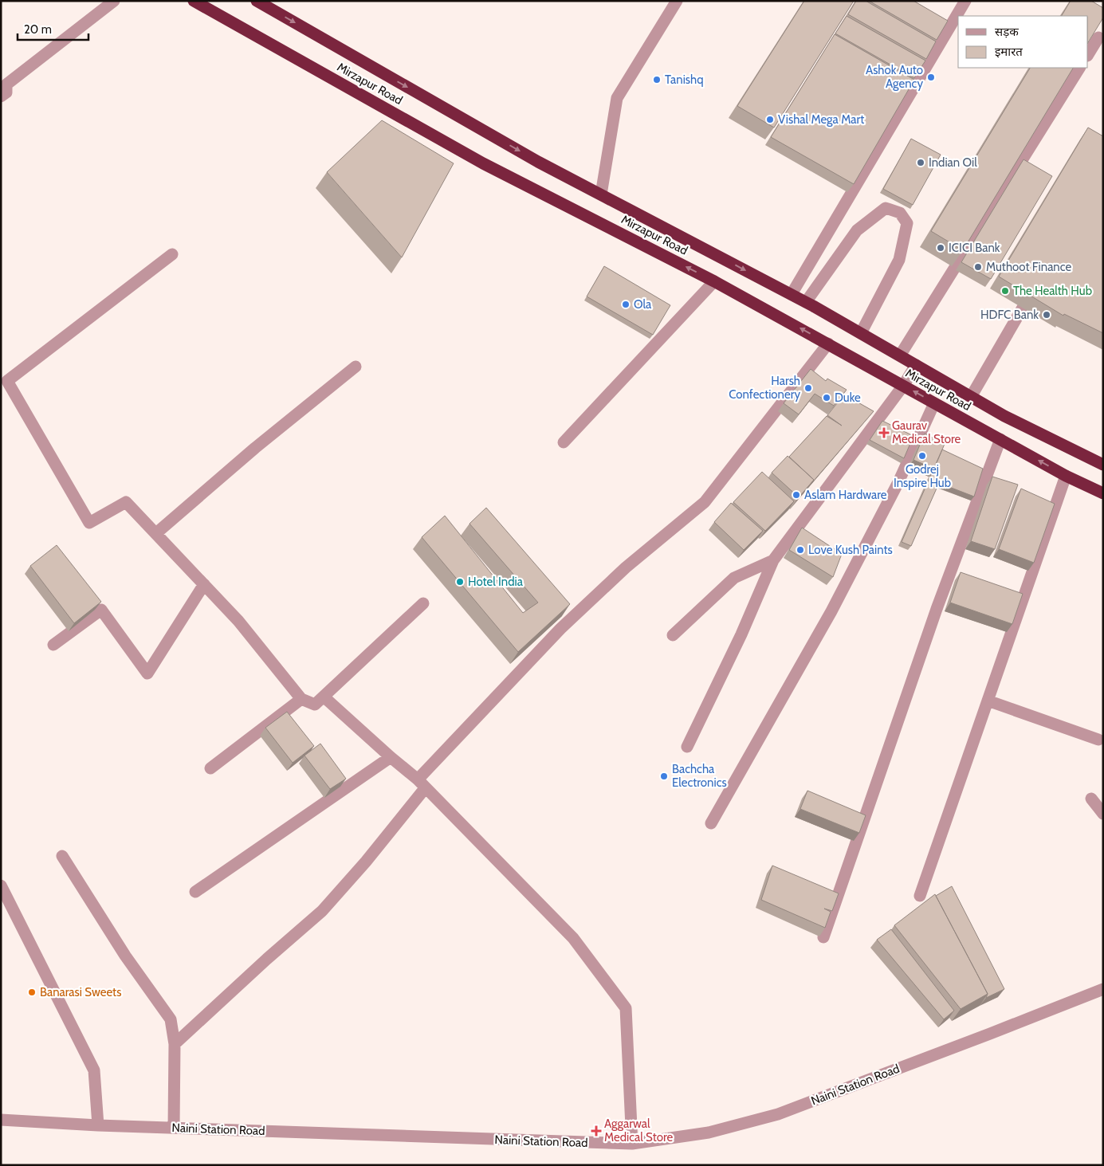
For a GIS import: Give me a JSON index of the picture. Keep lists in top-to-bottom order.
{
  "streets": {
    "highway": ["Mirzapur Road"],
    "street": ["Naini Station Road"]
  },
  "places": {
    "other": [
      "Ashok Auto Agency",
      "Tanishq",
      "Vishal Mega Mart",
      "Indian Oil",
      "ICICI Bank",
      "Muthoot Finance",
      "The Health Hub",
      "Ola",
      "HDFC Bank",
      "Harsh Confectionery",
      "Duke",
      "Godrej Inspire Hub",
      "Aslam Hardware",
      "Love Kush Paints",
      "Hotel India",
      "Bachcha Electronics",
      "Banarasi Sweets"
    ],
    "health": ["Gaurav Medical Store", "Aggarwal Medical Store"]
  },
  "legend": ["सड़क", "इमारत"],
  "scale_bar": "20 m"
}
